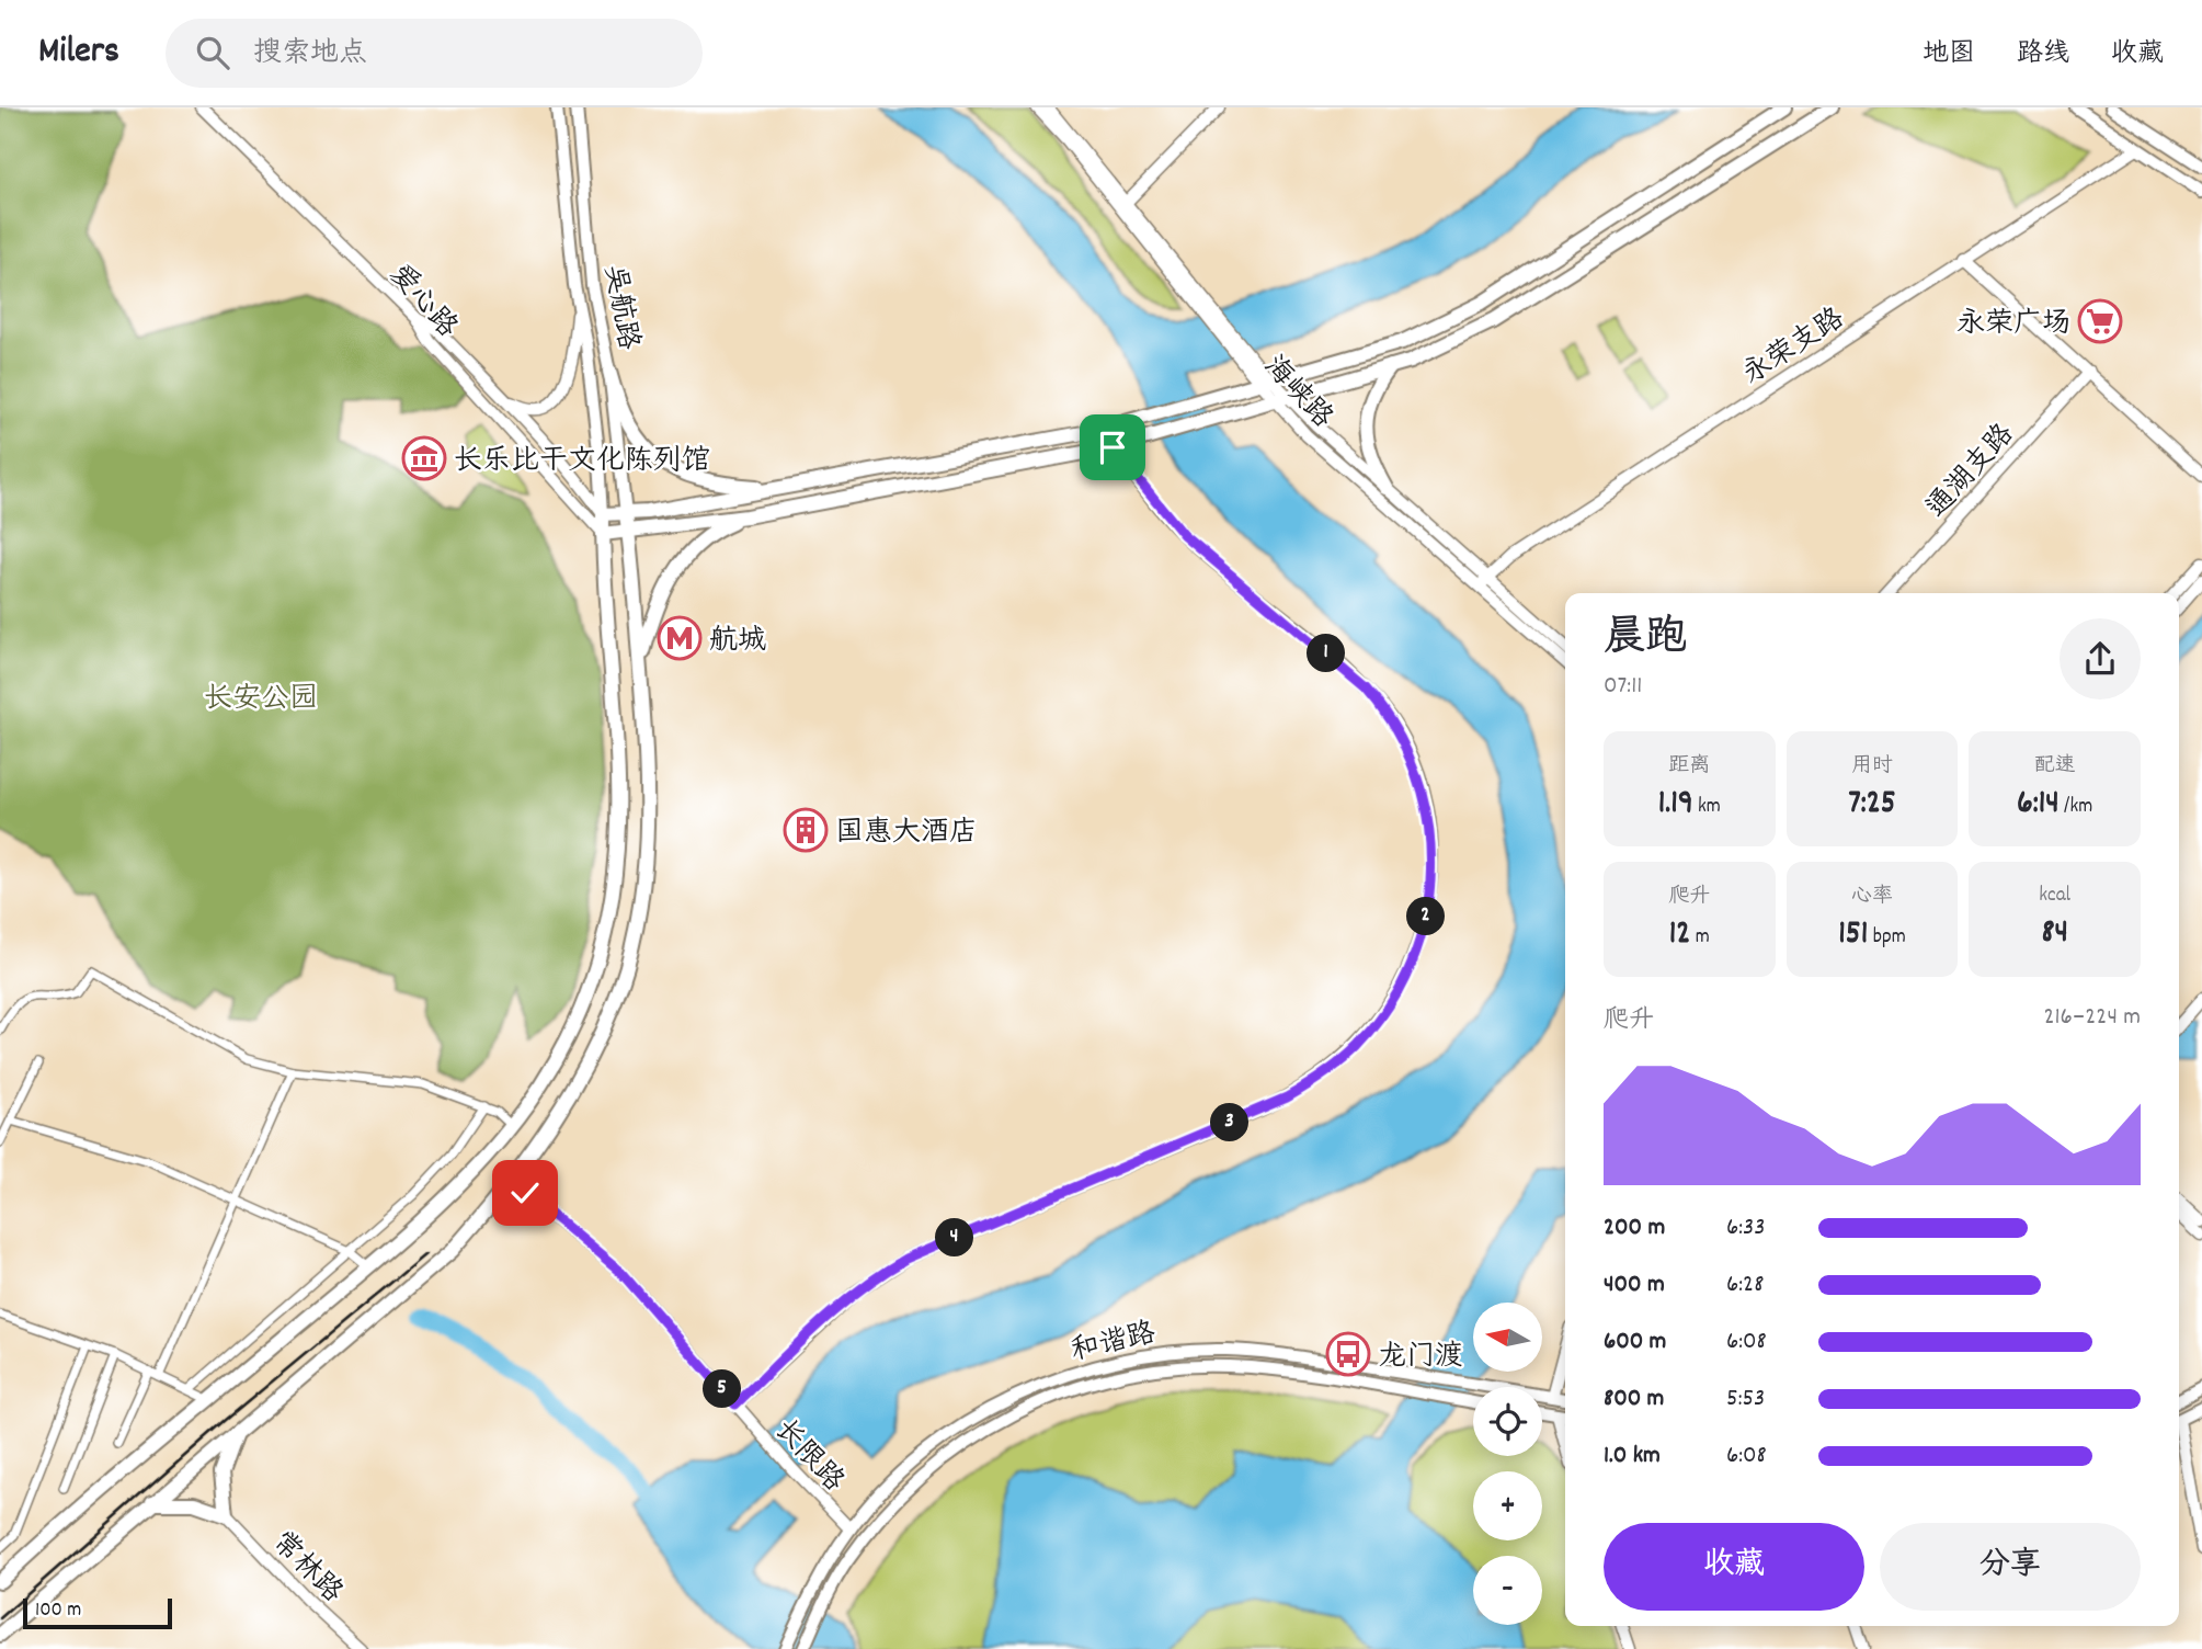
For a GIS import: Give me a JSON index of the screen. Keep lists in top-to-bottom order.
{
  "streets": {
    "main road": ["吴航路", "和谐路"],
    "street": [
      "爱心路",
      "永荣支路",
      "海峡路",
      "通湖支路",
      "长限路",
      "常林路"
    ]
  },
  "crossings": [
    ["永荣支路", "海峡路"],
    ["和谐路", "长限路"]
  ],
  "parks": ["长安公园"],
  "places": {
    "supermarket": ["永荣广场"],
    "museum": ["长乐比干文化陈列馆"],
    "metro station": ["航城"],
    "building": ["国惠大酒店"],
    "bus stop": ["龙门渡"]
  },
  "scale_bar": "100 m",
  "north": "left",
  "page": {
    "header": "Milers",
    "search": "搜索地点",
    "nav": ["地图", "路线", "收藏"],
    "heading": ["晨跑", "07:11"],
    "pins": [
      "1",
      "2",
      "3",
      "4",
      "5"
    ],
    "stats": [
      ["距离", "1.19 km"],
      ["用时", "7:25"],
      ["配速", "6:14 /km"],
      ["爬升", "12 m"],
      ["心率", "151 bpm"],
      ["kcal", "84"]
    ],
    "chart": ["爬升", "216–224 m"],
    "list": [
      {
        "name": "200 m",
        "note": "6:33"
      },
      {
        "name": "400 m",
        "note": "6:28"
      },
      {
        "name": "600 m",
        "note": "6:08"
      },
      {
        "name": "800 m",
        "note": "5:53"
      },
      {
        "name": "1.0 km",
        "note": "6:08"
      }
    ],
    "map_buttons": ["+", "−"],
    "buttons": ["收藏", "分享"],
    "scale": "100 m"
  }
}
